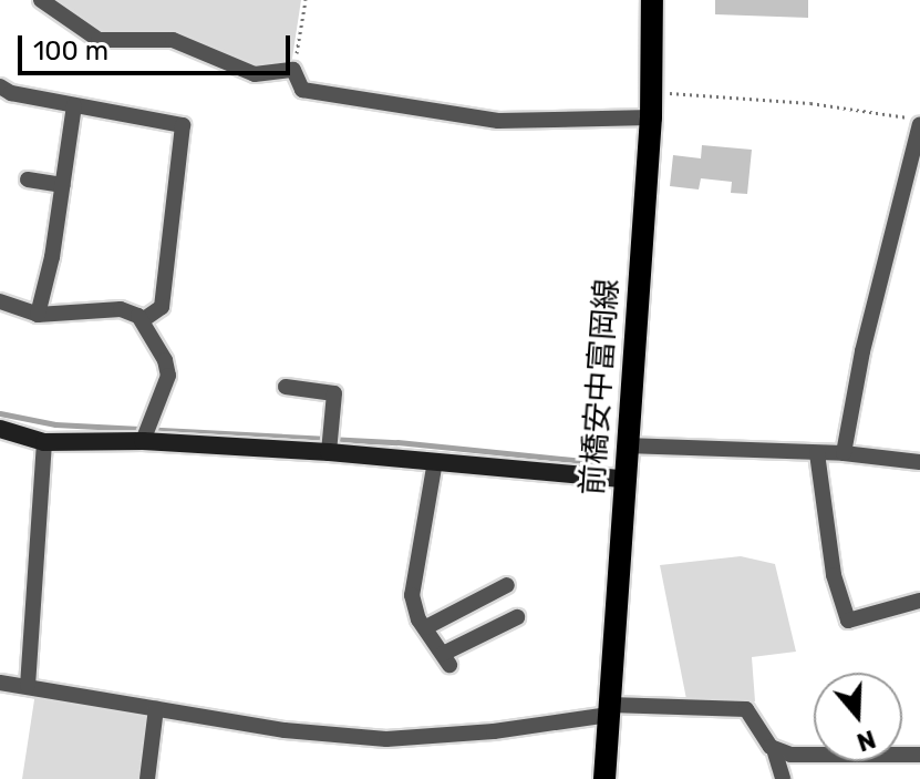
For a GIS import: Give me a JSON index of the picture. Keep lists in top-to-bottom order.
{
  "streets": {
    "main road": ["前橋安中富岡線"]
  },
  "scale_bar": "100 m",
  "north": "bottom"
}
